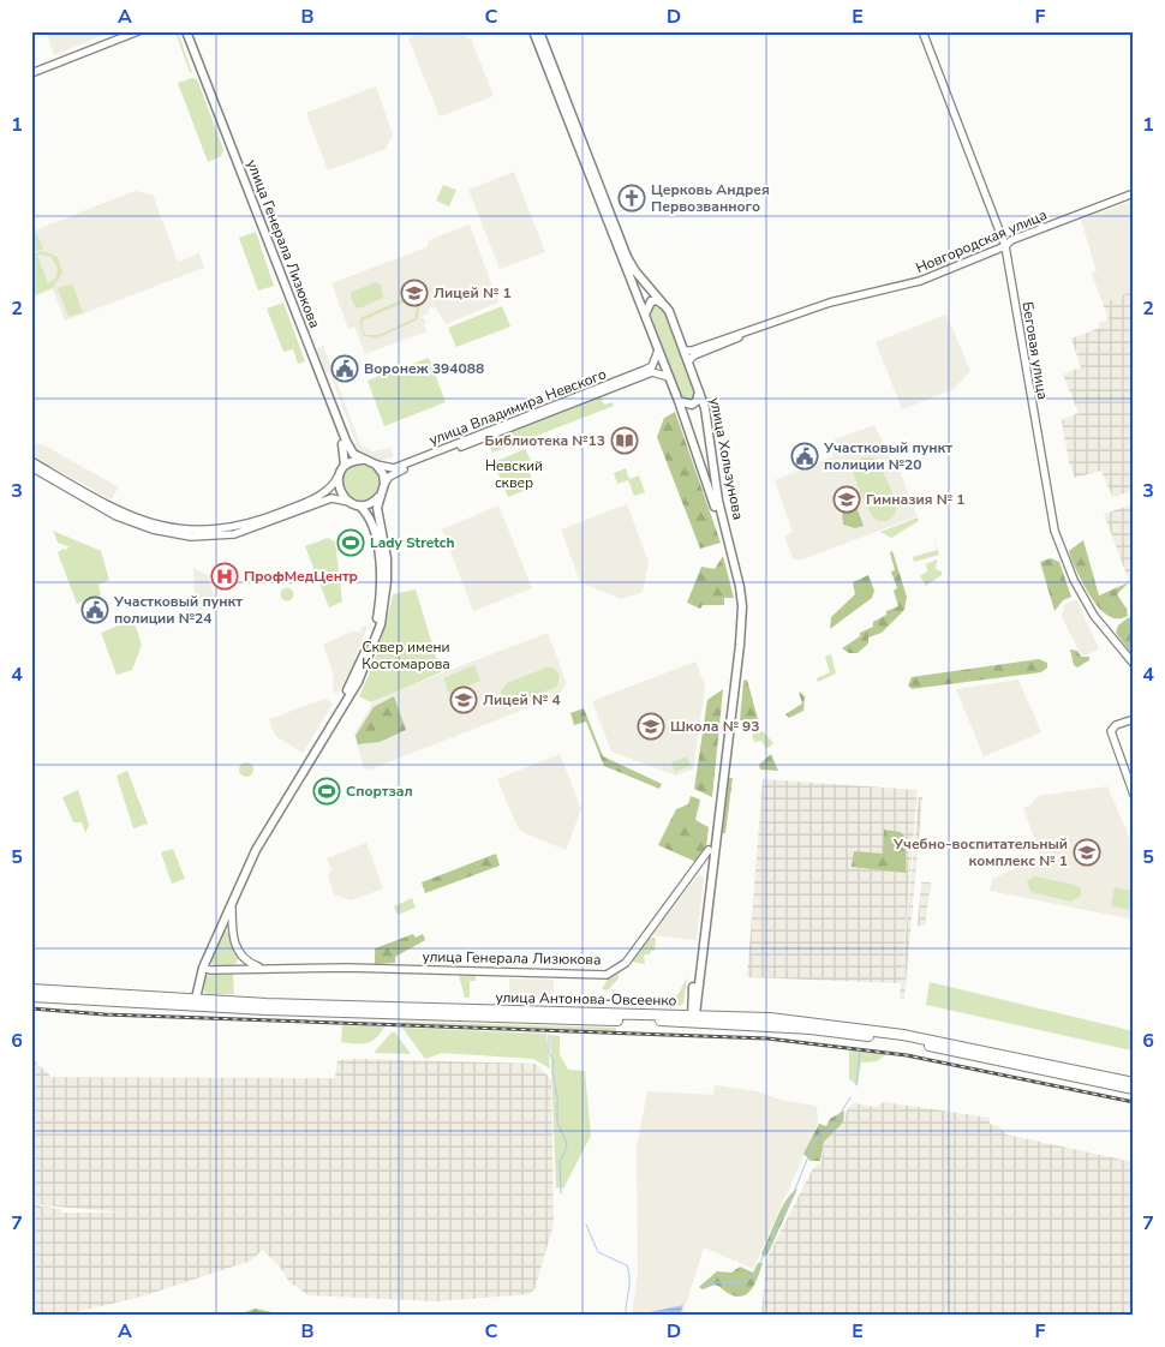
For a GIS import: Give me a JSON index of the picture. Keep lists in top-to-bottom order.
{
  "streets": {
    "highway": ["улица Антонова-Овсеенко"],
    "main road": ["улица Генерала Лизюкова", "улица Хользунова"],
    "street": ["Новгородская улица", "Беговая улица", "улица Владимира Невского"]
  },
  "crossings": [
    ["Новгородская улица", "Беговая улица"],
    ["Новгородская улица", "улица Хользунова"],
    ["улица Генерала Лизюкова", "улица Владимира Невского"],
    ["улица Генерала Лизюкова", "улица Хользунова"],
    ["улица Владимира Невского", "улица Хользунова"],
    ["улица Хользунова", "улица Антонова-Овсеенко"]
  ],
  "parks": ["Невский сквер", "Сквер имени Костомарова"],
  "places": {
    "church": ["Церковь Андрея Первозванного"],
    "school or university": [
      "Лицей № 1",
      "Гимназия № 1",
      "Лицей № 4",
      "Школа № 93",
      "Учебно-воспитательный комплекс № 1"
    ],
    "public building": ["Воронеж 394088", "Участковый пункт полиции №20", "Участковый пункт полиции №24"],
    "library": ["Библиотека №13"],
    "sports": ["Lady Stretch", "Спортзал"],
    "hospital": ["ПрофМедЦентр"]
  },
  "grid": {
    "columns": [
      "A",
      "B",
      "C",
      "D",
      "E",
      "F"
    ],
    "rows": [
      "1",
      "2",
      "3",
      "4",
      "5",
      "6",
      "7"
    ]
  }
}
